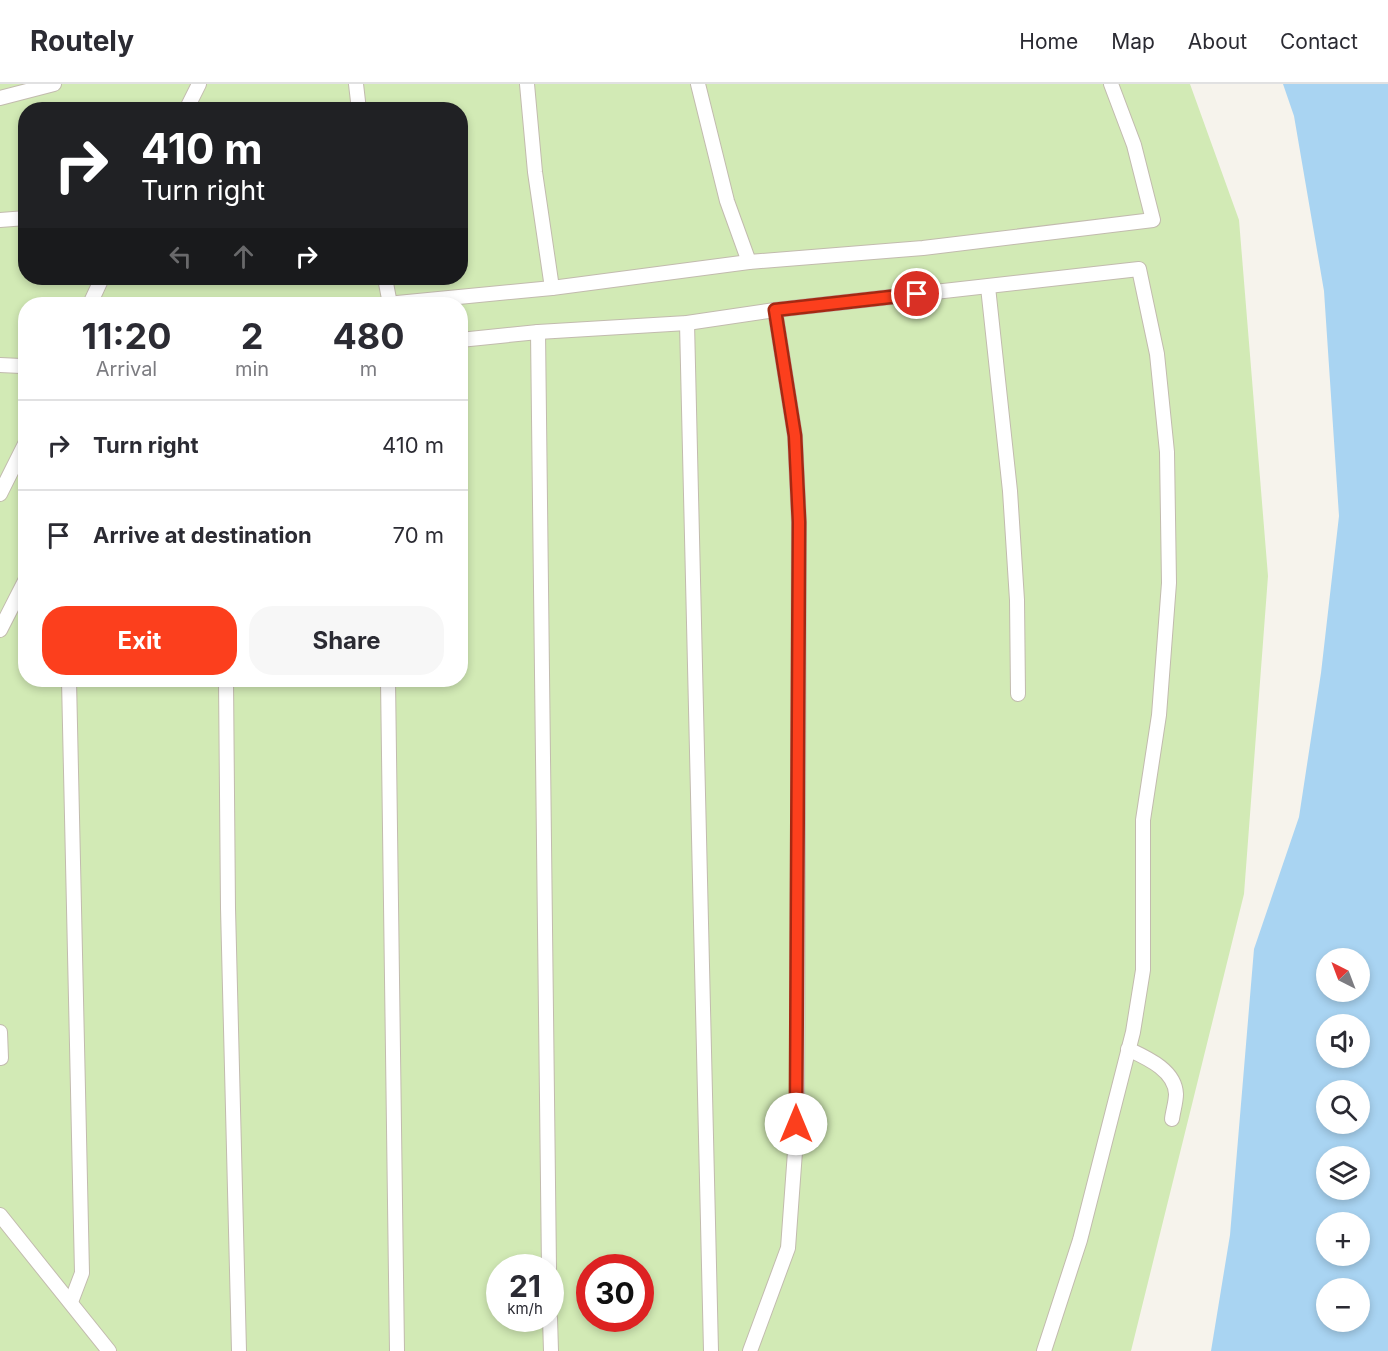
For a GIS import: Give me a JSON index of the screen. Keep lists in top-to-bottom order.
{
  "north": "top left",
  "page": {
    "header": "Routely",
    "nav": [
      "Home",
      "Map",
      "About",
      "Contact"
    ],
    "turn": ["410 m", "Turn right"],
    "eta": [
      "11:20",
      "Arrival",
      "2",
      "min",
      "480",
      "m"
    ],
    "list": [
      {
        "name": "Turn right",
        "value": "410 m"
      },
      {
        "name": "Arrive at destination",
        "value": "70 m"
      }
    ],
    "buttons": ["Exit", "Share"],
    "map_buttons": ["+", "−"],
    "speed": "21 km/h",
    "limit": "30"
  }
}
